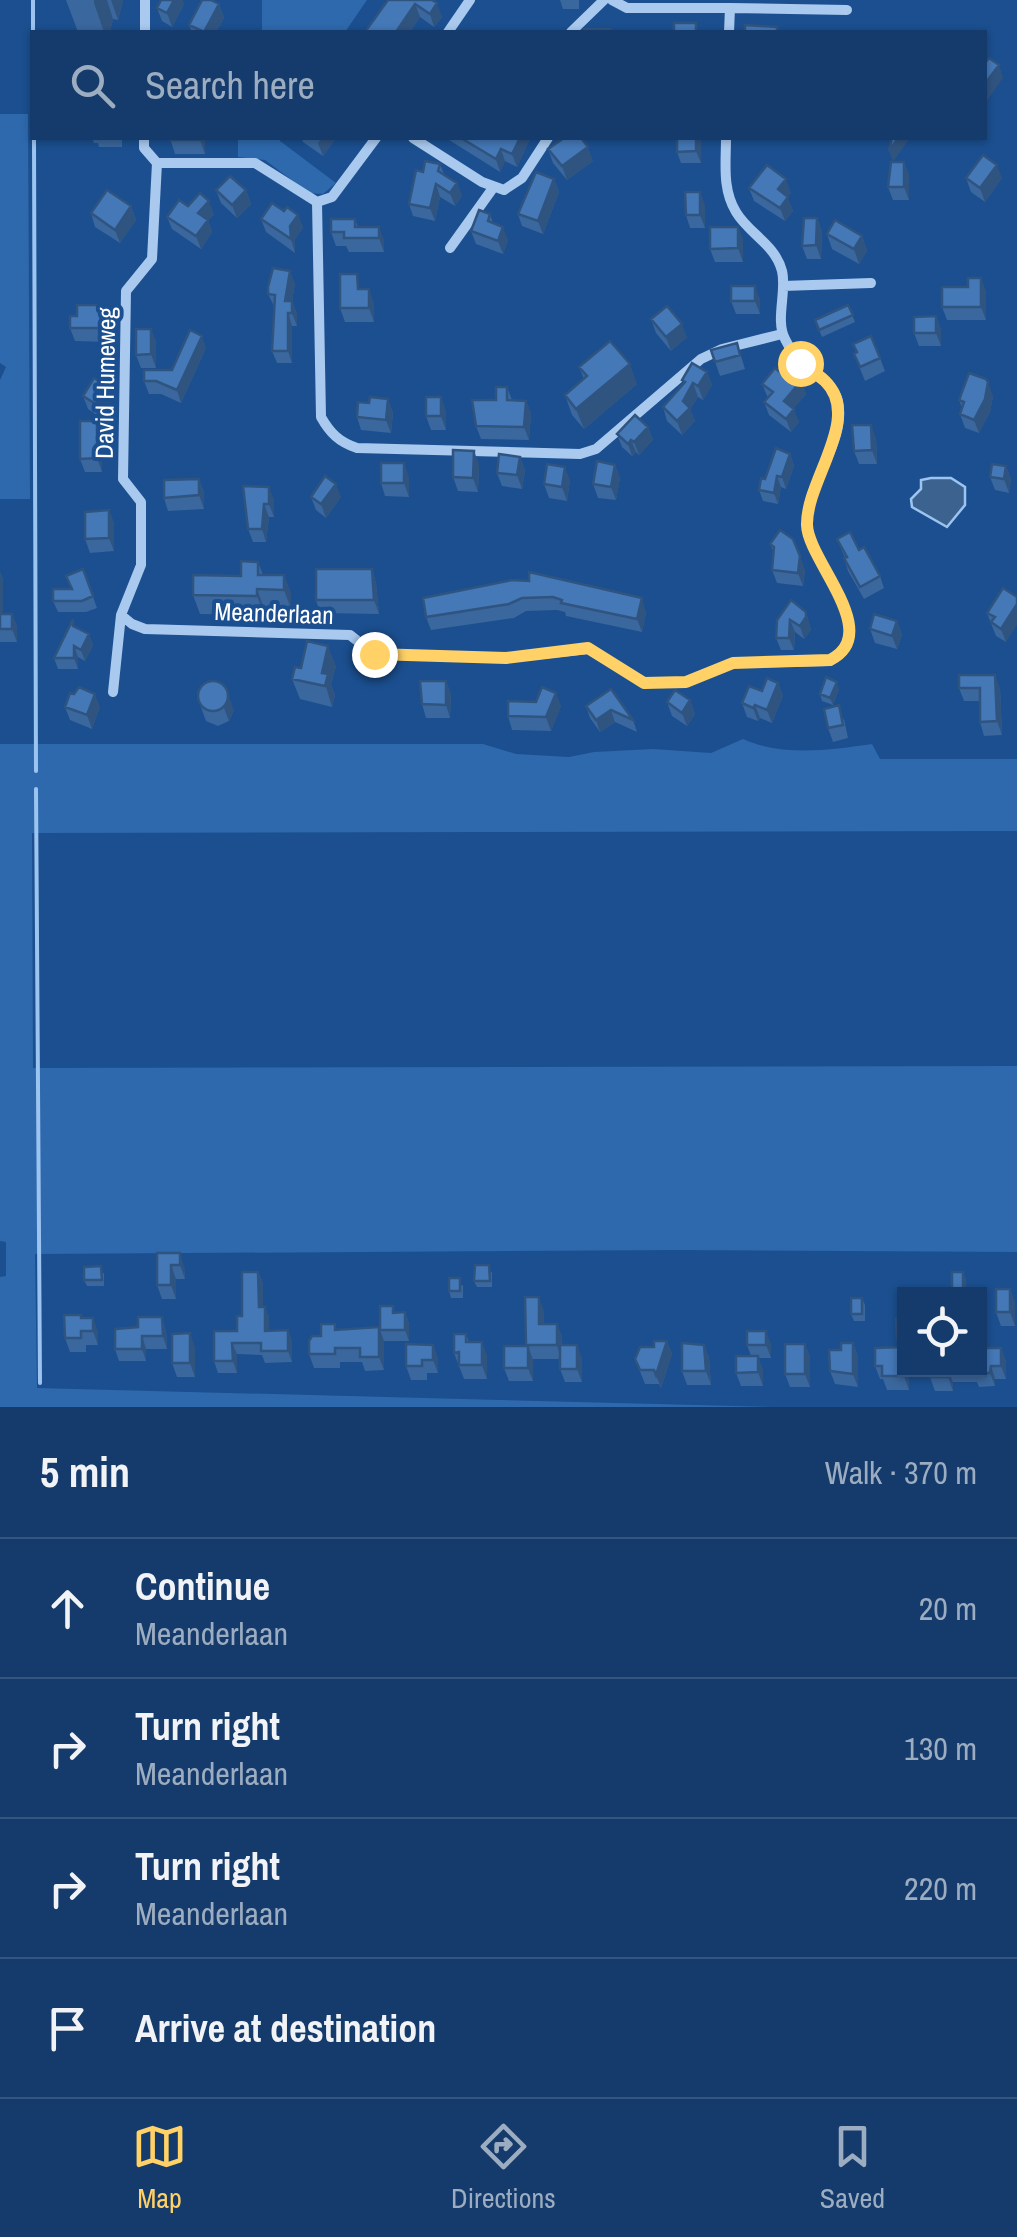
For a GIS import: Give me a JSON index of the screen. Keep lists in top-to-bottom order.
{
  "streets": {
    "street": ["David Humeweg", "Meanderlaan"]
  },
  "crossings": [
    ["David Humeweg", "Meanderlaan"]
  ],
  "page": {
    "search": "Search here",
    "heading": ["5 min", "Walk · 370 m"],
    "list": [
      ["Continue", "Meanderlaan", "20 m"],
      ["Turn right", "Meanderlaan", "130 m"],
      ["Turn right", "Meanderlaan", "220 m"],
      "Arrive at destination"
    ],
    "nav": ["Map", "Directions", "Saved"]
  }
}
